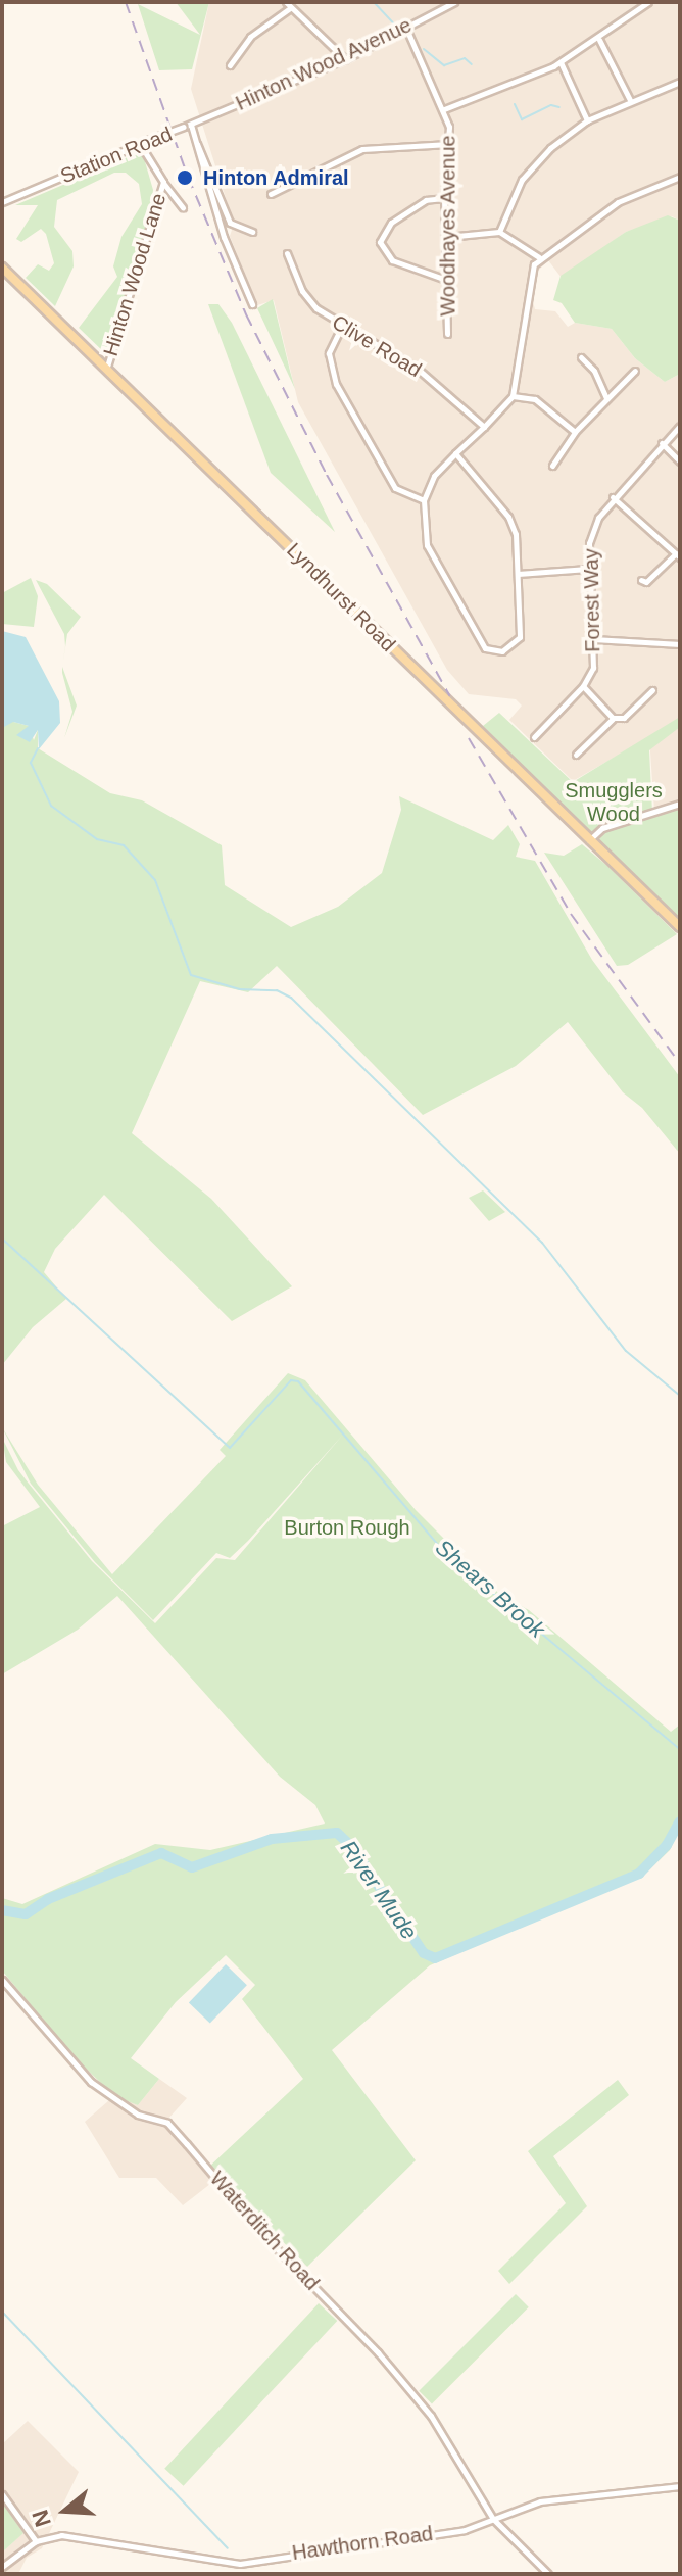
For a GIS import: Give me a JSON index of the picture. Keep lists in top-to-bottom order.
{
  "streets": {
    "main road": ["Lyndhurst Road"],
    "street": [
      "Hinton Wood Avenue",
      "Station Road",
      "Woodhayes Avenue",
      "Hinton Wood Lane",
      "Clive Road",
      "Forest Way",
      "Waterditch Road",
      "Hawthorn Road"
    ]
  },
  "crossings": [
    ["Hinton Wood Avenue", "Station Road"],
    ["Hinton Wood Avenue", "Woodhayes Avenue"],
    ["Station Road", "Hinton Wood Lane"],
    ["Hinton Wood Lane", "Lyndhurst Road"],
    ["Waterditch Road", "Hawthorn Road"]
  ],
  "water": ["Shears Brook", "River Mude"],
  "parks": ["Smugglers Wood", "Burton Rough"],
  "places": ["Hinton Admiral"],
  "north": "left"
}
